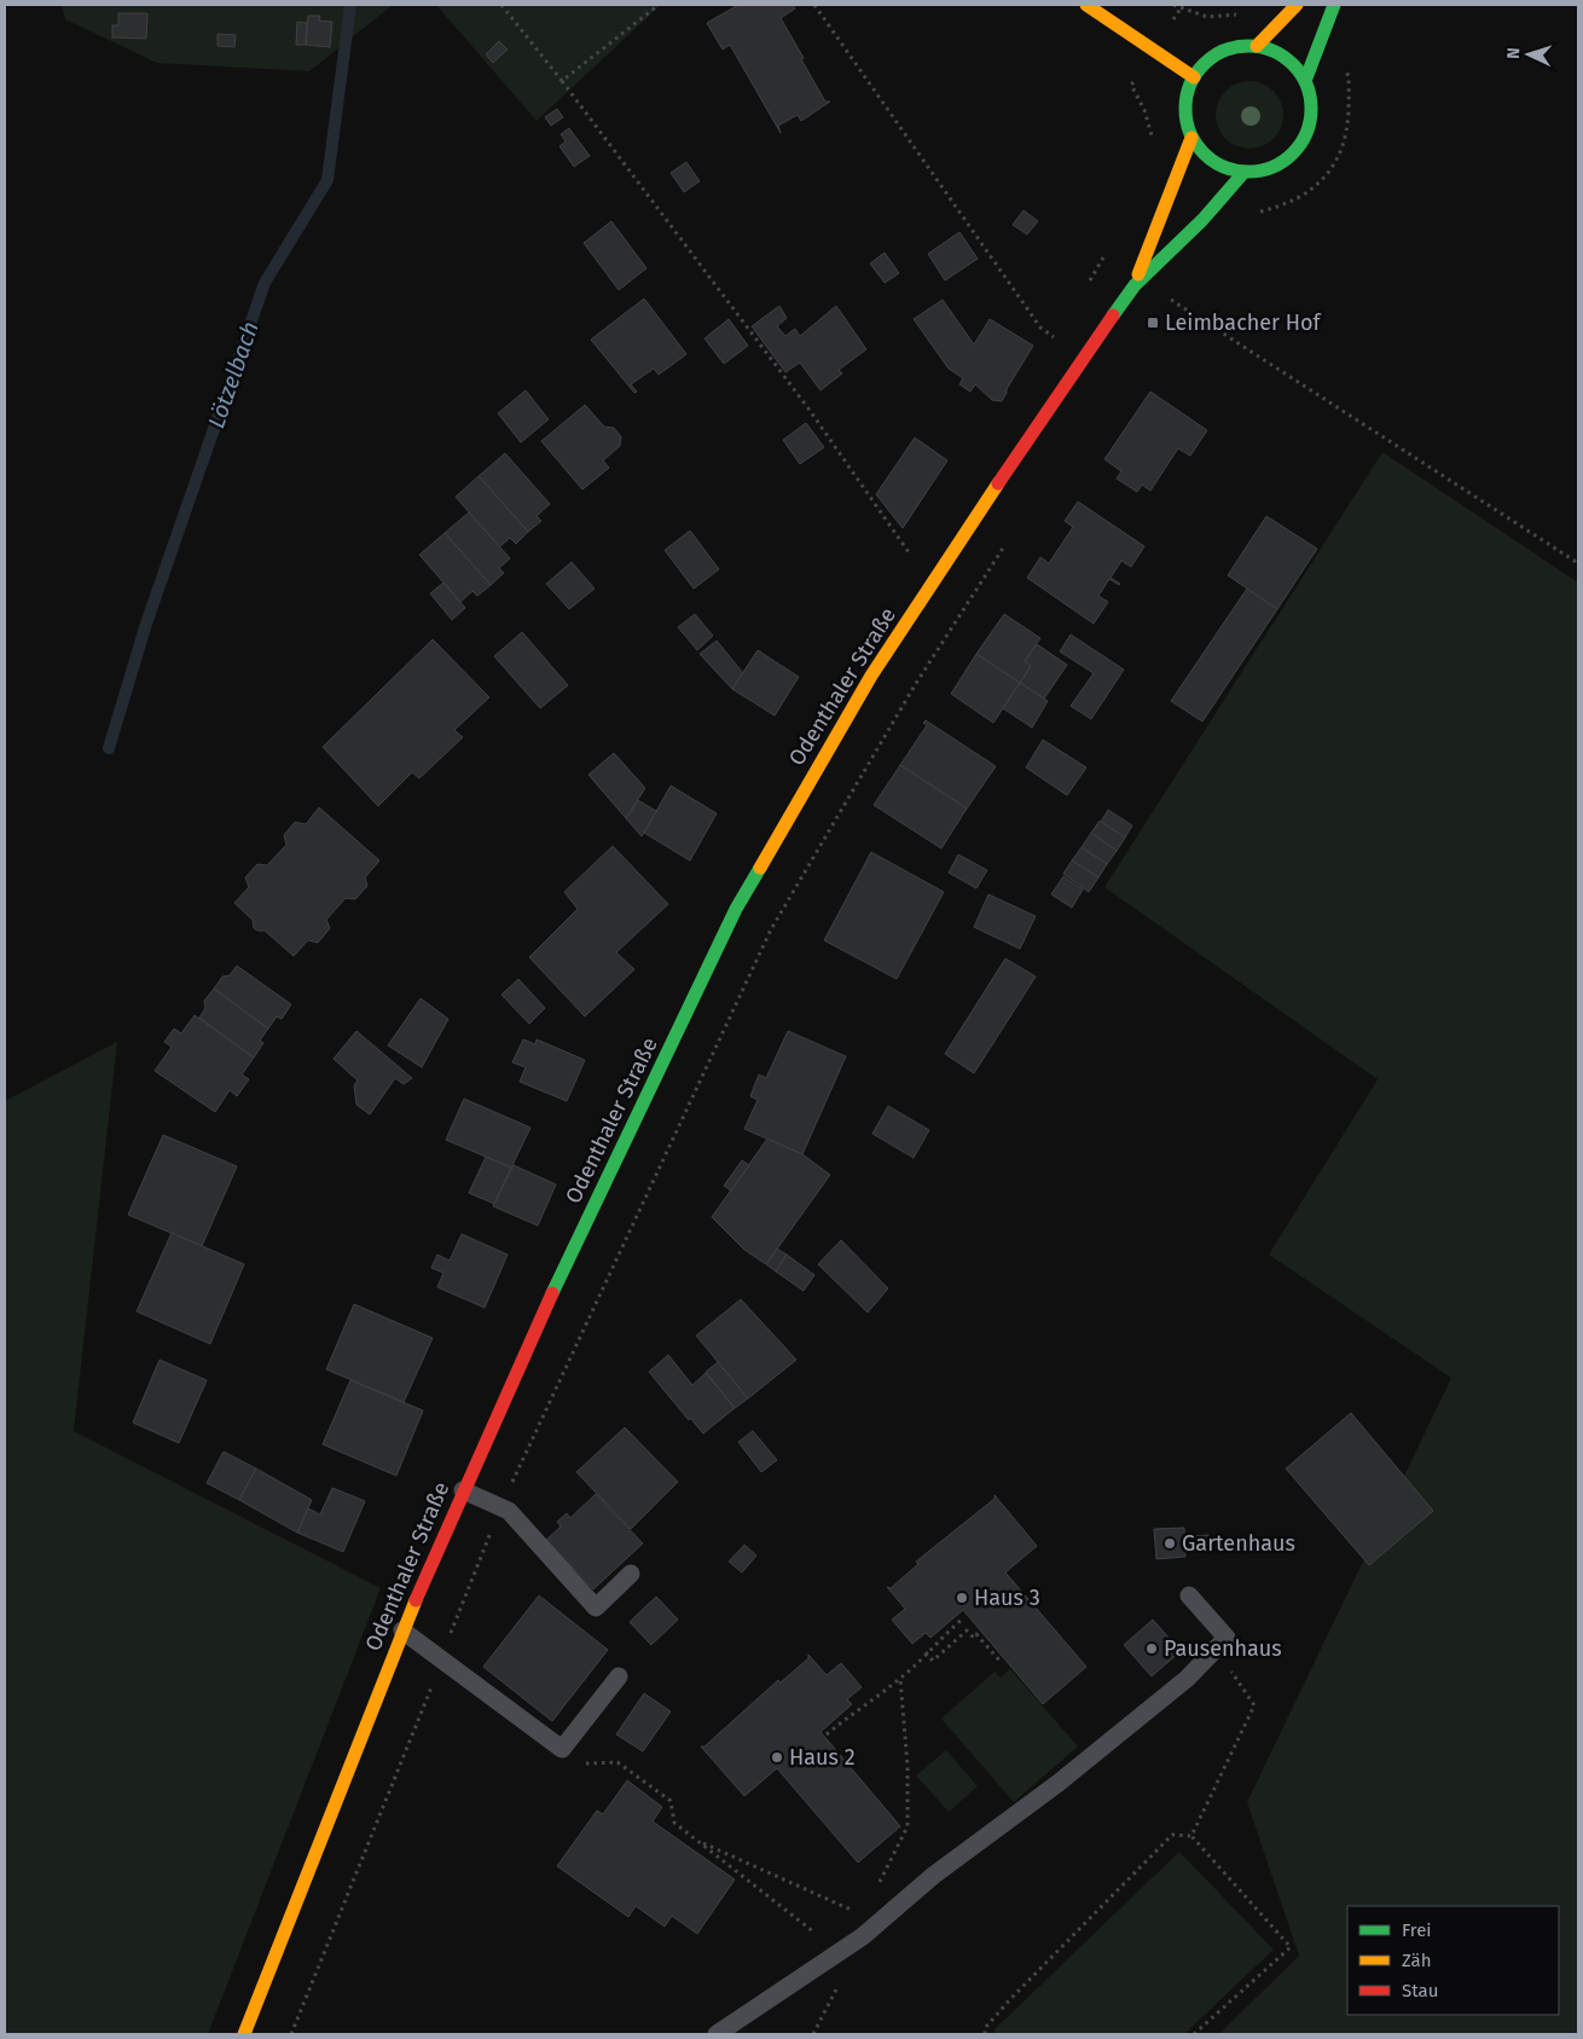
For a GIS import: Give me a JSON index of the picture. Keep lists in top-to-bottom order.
{
  "streets": {
    "main road": ["Odenthaler Straße"]
  },
  "water": ["Lötzelbach"],
  "places": {
    "transit": ["Leimbacher Hof"],
    "other": [
      "Gartenhaus",
      "Haus 3",
      "Pausenhaus",
      "Haus 2"
    ]
  },
  "legend": ["Frei", "Zäh", "Stau"],
  "north": "left"
}
